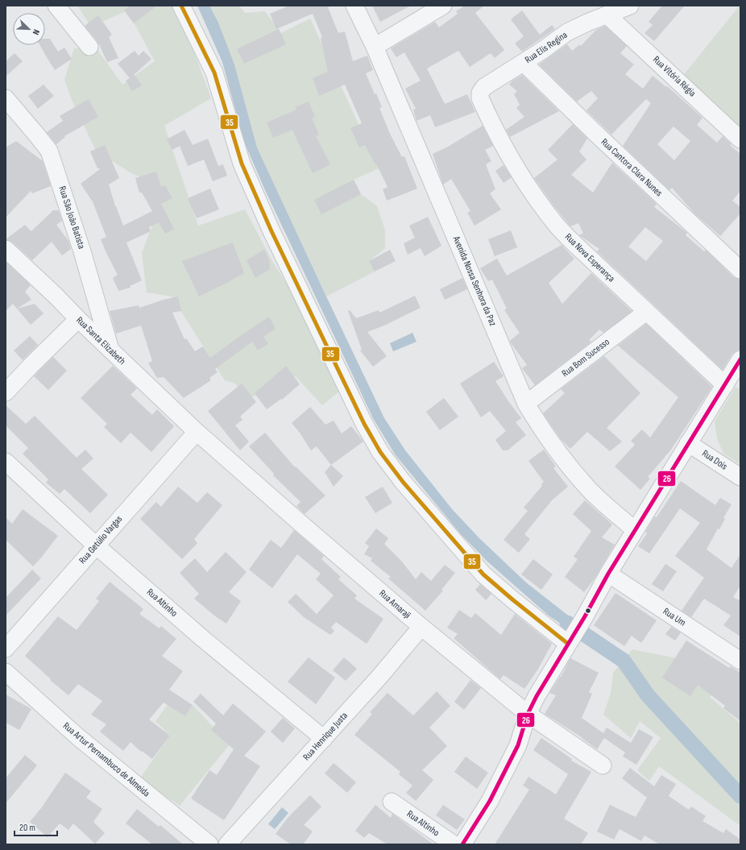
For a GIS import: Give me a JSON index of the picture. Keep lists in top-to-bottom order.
{
  "streets": {
    "street": [
      "Rua Elis Regina",
      "Rua Vitória Régia",
      "Rua Cantora Clara Nunes",
      "Rua São João Batista",
      "Rua Nova Esperança",
      "Avenida Nossa Senhora da Paz",
      "Rua Santa Elizabeth",
      "Rua Bom Sucesso",
      "Rua Dois",
      "Rua Getúlio Vargas",
      "Rua Altinho",
      "Rua Amaraji",
      "Rua Um",
      "Rua Henrique Justa",
      "Rua Artur Pernambuco de Almeida"
    ]
  },
  "crossings": [
    ["Rua Elis Regina", "Rua Vitória Régia"],
    ["Rua Elis Regina", "Rua Cantora Clara Nunes"],
    ["Rua Elis Regina", "Rua Nova Esperança"],
    ["Rua São João Batista", "Rua Santa Elizabeth"],
    ["Rua Nova Esperança", "Rua Bom Sucesso"],
    ["Avenida Nossa Senhora da Paz", "Rua Bom Sucesso"],
    ["Rua Santa Elizabeth", "Rua Getúlio Vargas"],
    ["Rua Santa Elizabeth", "Rua Amaraji"],
    ["Rua Getúlio Vargas", "Rua Altinho"],
    ["Rua Getúlio Vargas", "Rua Amaraji"],
    ["Rua Altinho", "Rua Henrique Justa"],
    ["Rua Amaraji", "Rua Henrique Justa"]
  ],
  "lines": ["transit line 35", "transit line 26"],
  "scale_bar": "20 m",
  "north": "bottom right"
}
